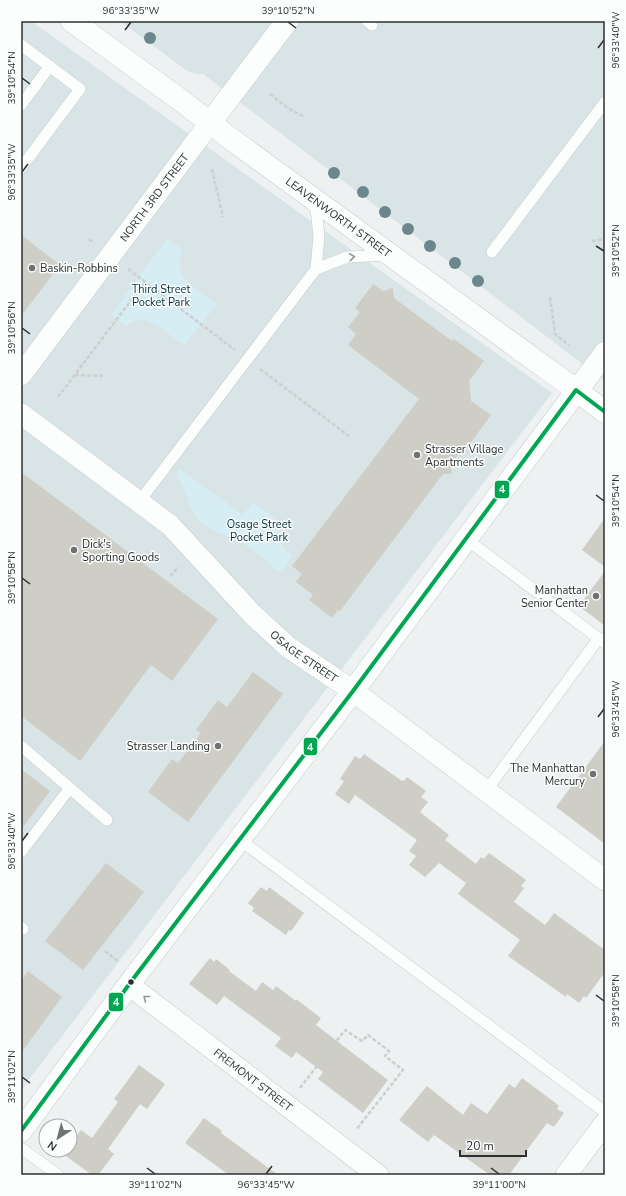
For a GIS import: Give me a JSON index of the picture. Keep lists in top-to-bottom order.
{
  "streets": {
    "main road": ["NORTH 3RD STREET", "LEAVENWORTH STREET"],
    "street": ["OSAGE STREET", "FREMONT STREET"]
  },
  "crossings": [
    ["NORTH 3RD STREET", "LEAVENWORTH STREET"]
  ],
  "one_way": ["FREMONT STREET"],
  "parks": ["Third Street Pocket Park", "Osage Street Pocket Park"],
  "places": [
    "Baskin-Robbins",
    "Strasser Village Apartments",
    "Dick's Sporting Goods",
    "Manhattan Senior Center",
    "Strasser Landing",
    "The Manhattan Mercury"
  ],
  "lines": ["transit line 4"],
  "scale_bar": "20 m",
  "north": "bottom left",
  "coordinates": [
    "96°33'35\"W",
    "39°10'52\"N",
    "96°33'40\"W",
    "39°10'54\"N",
    "39°10'56\"N",
    "39°10'58\"N",
    "96°33'45\"W",
    "39°11'02\"N",
    "39°11'00\"N"
  ]
}
